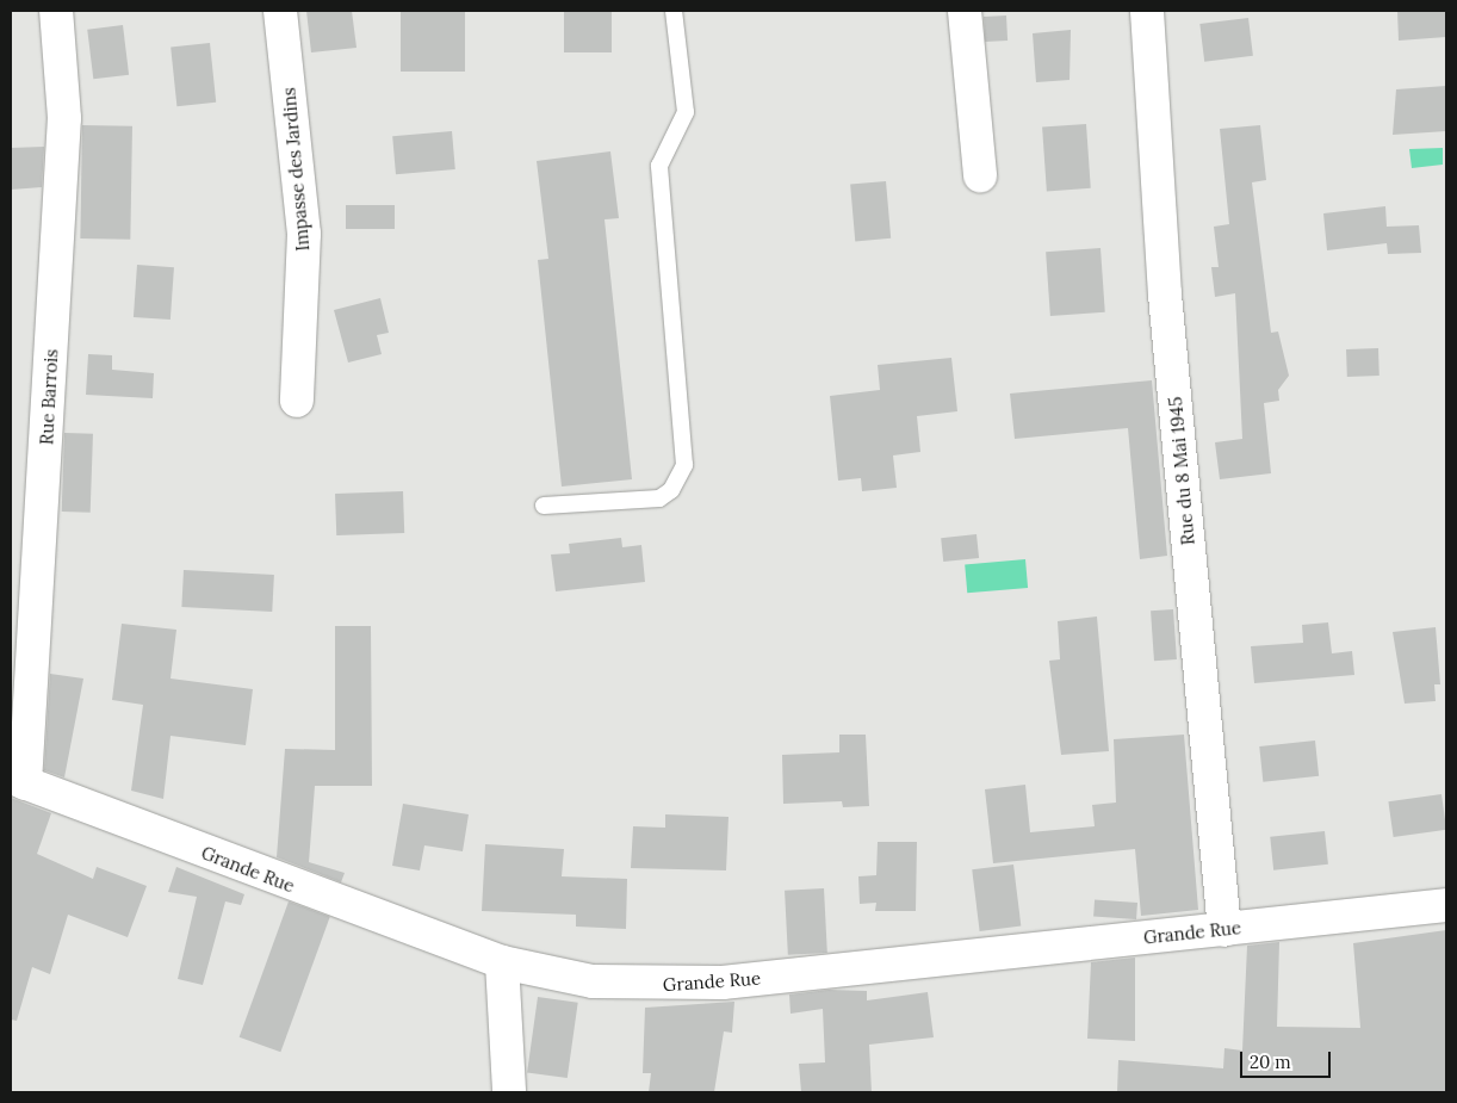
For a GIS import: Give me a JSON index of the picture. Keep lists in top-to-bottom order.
{
  "streets": {
    "street": [
      "Impasse des Jardins",
      "Rue Barrois",
      "Rue du 8 Mai 1945",
      "Grande Rue"
    ]
  },
  "crossings": [
    ["Rue Barrois", "Grande Rue"],
    ["Rue du 8 Mai 1945", "Grande Rue"]
  ],
  "scale_bar": "20 m"
}
